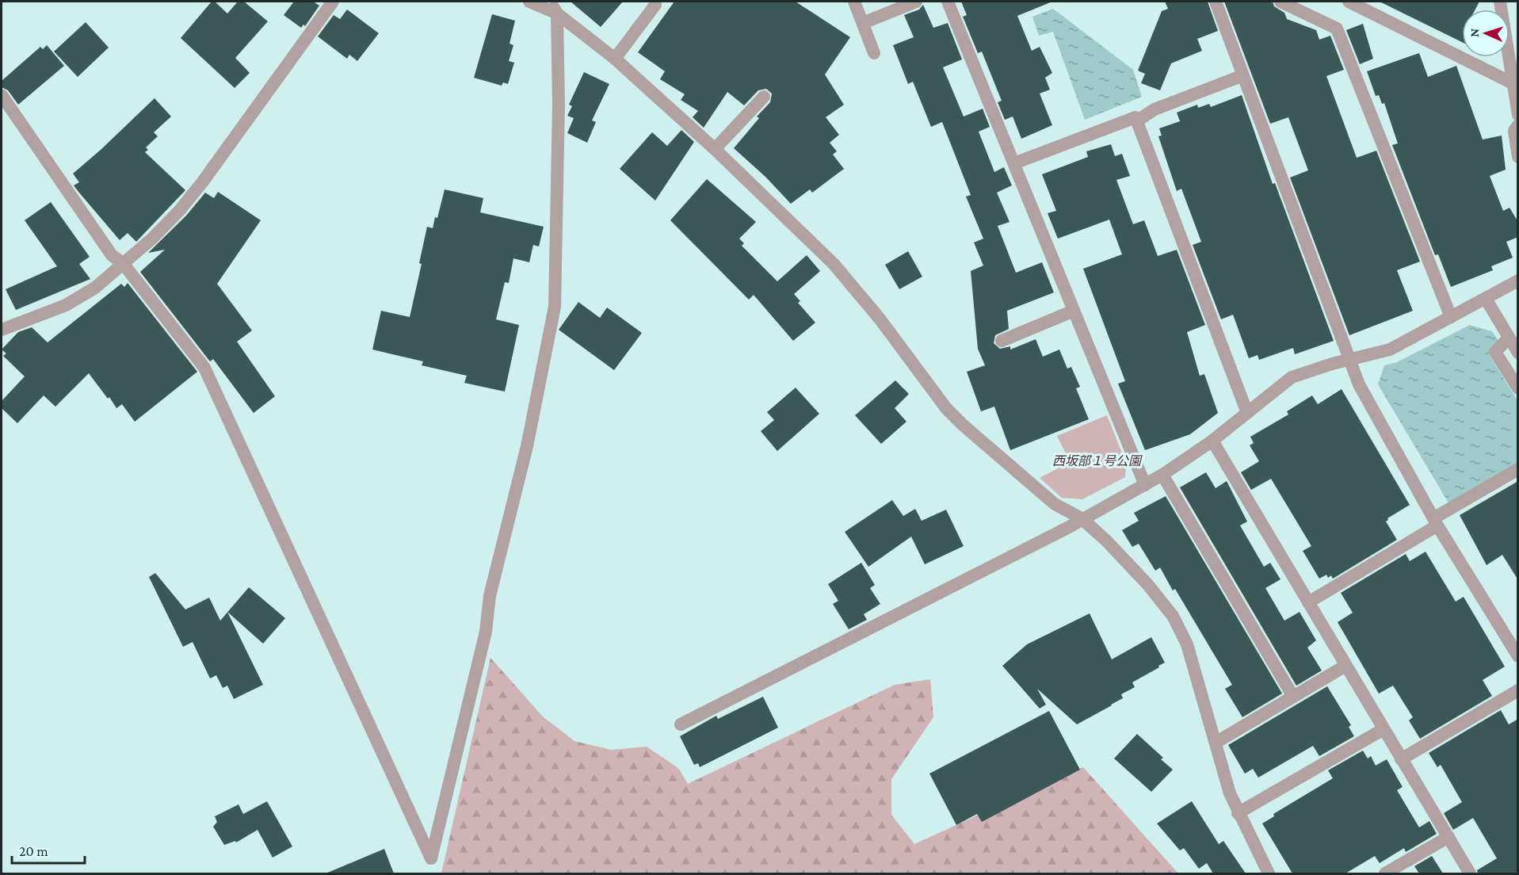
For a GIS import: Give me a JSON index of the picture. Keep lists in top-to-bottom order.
{
  "parks": ["西坂部１号公園"],
  "scale_bar": "20 m",
  "north": "left"
}
